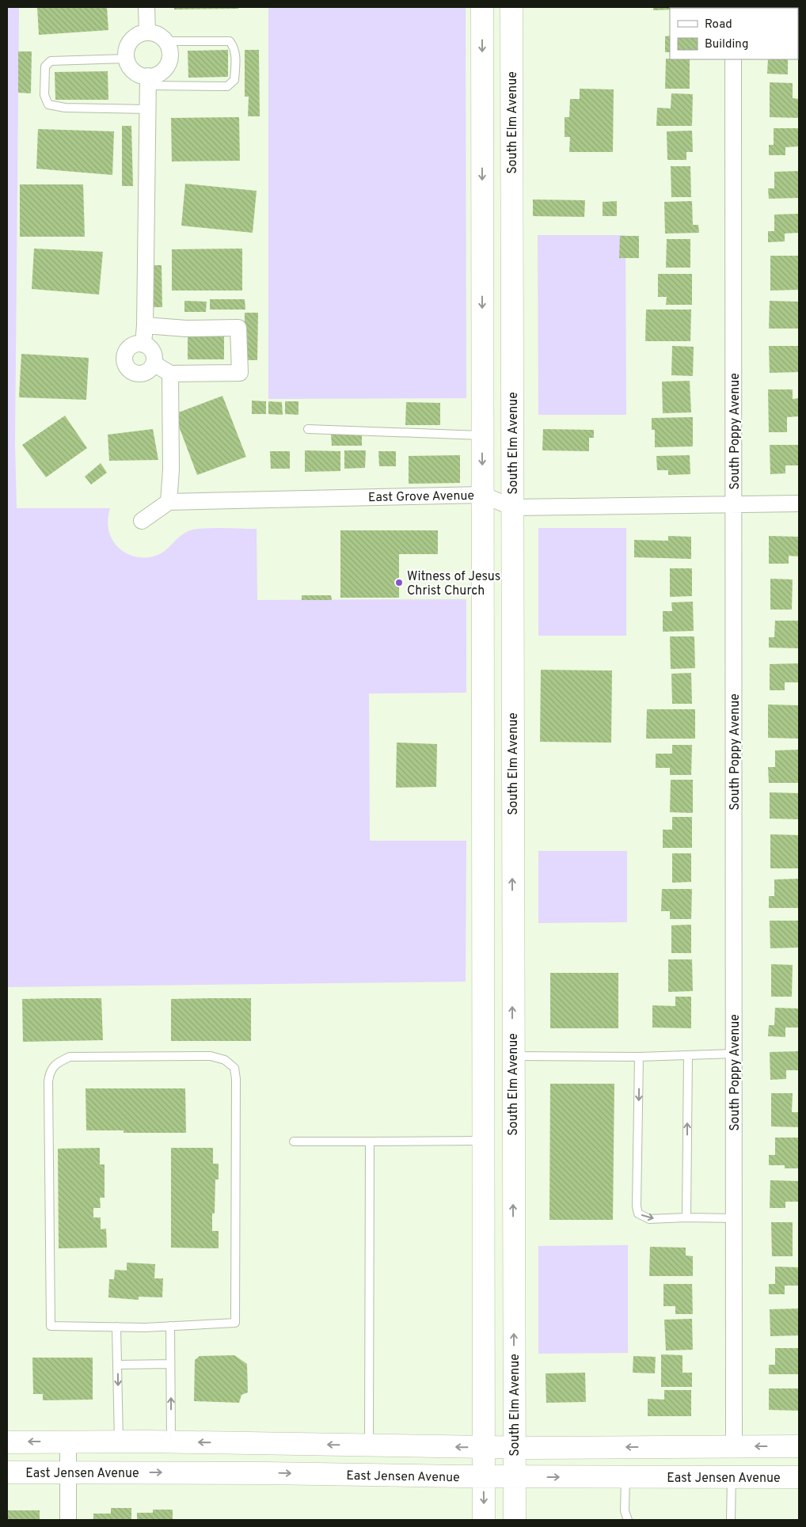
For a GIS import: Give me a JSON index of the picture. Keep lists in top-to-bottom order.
{
  "streets": {
    "main road": ["South Elm Avenue", "East Jensen Avenue"],
    "street": ["South Poppy Avenue", "East Grove Avenue"]
  },
  "crossings": [
    ["South Elm Avenue", "East Grove Avenue"],
    ["South Elm Avenue", "East Jensen Avenue"],
    ["South Poppy Avenue", "East Grove Avenue"]
  ],
  "places": ["Witness of Jesus Christ Church"],
  "legend": ["Road", "Building"]
}
